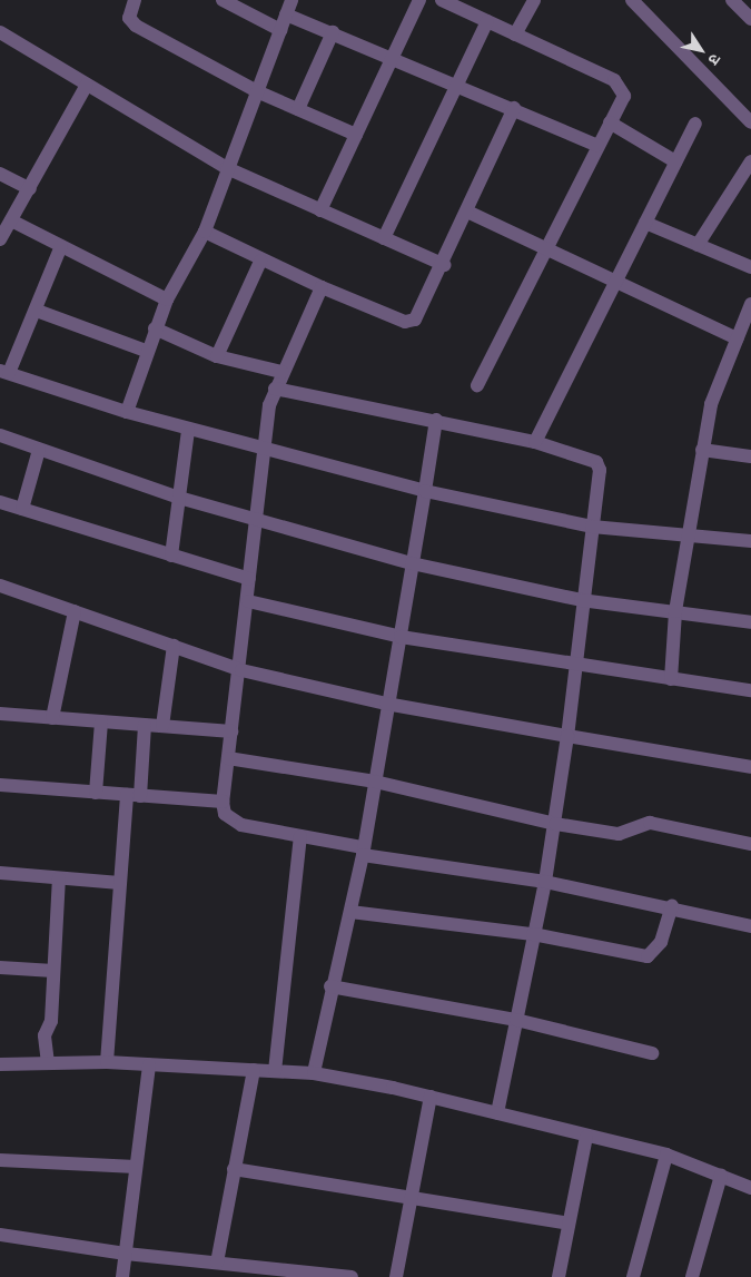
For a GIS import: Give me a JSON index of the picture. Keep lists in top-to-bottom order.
{
  "north": "bottom right"
}
